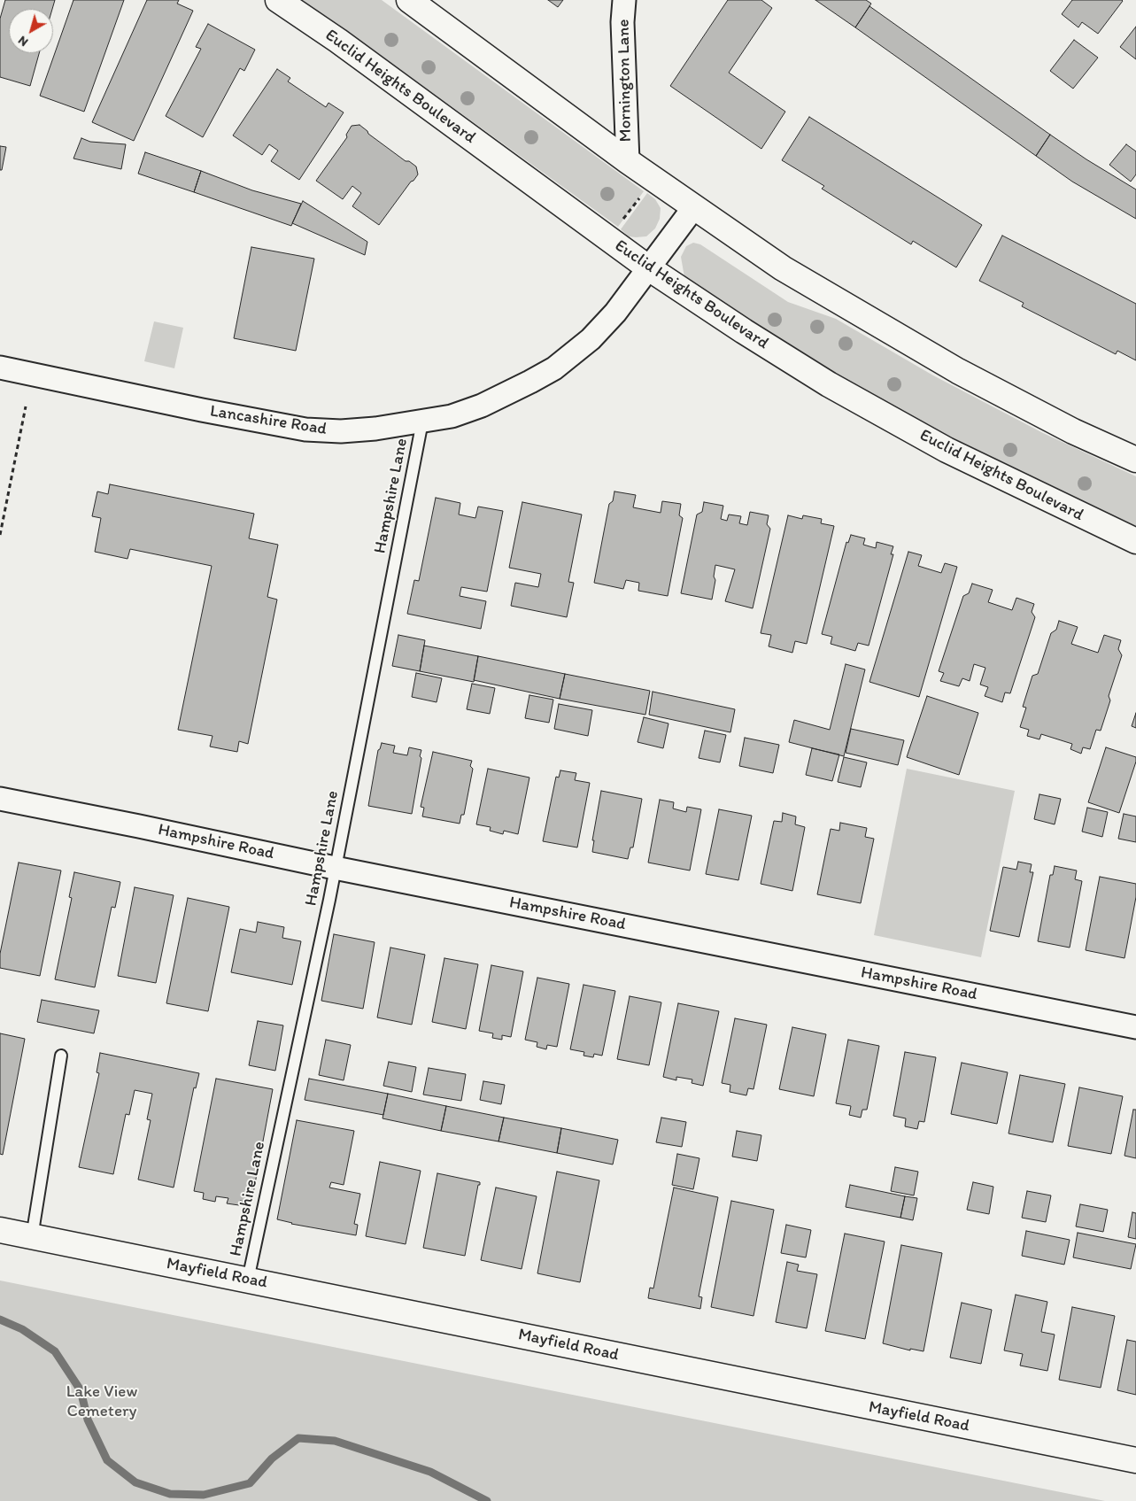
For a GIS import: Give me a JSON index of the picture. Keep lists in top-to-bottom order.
{
  "streets": {
    "main road": ["Euclid Heights Boulevard", "Mayfield Road"],
    "street": ["Mornington Lane", "Lancashire Road", "Hampshire Road"],
    "lane": ["Hampshire Lane"]
  },
  "crossings": [
    ["Euclid Heights Boulevard", "Lancashire Road"],
    ["Lancashire Road", "Hampshire Lane"],
    ["Hampshire Lane", "Hampshire Road"],
    ["Hampshire Lane", "Mayfield Road"]
  ],
  "parks": ["Lake View Cemetery"],
  "north": "bottom left"
}
